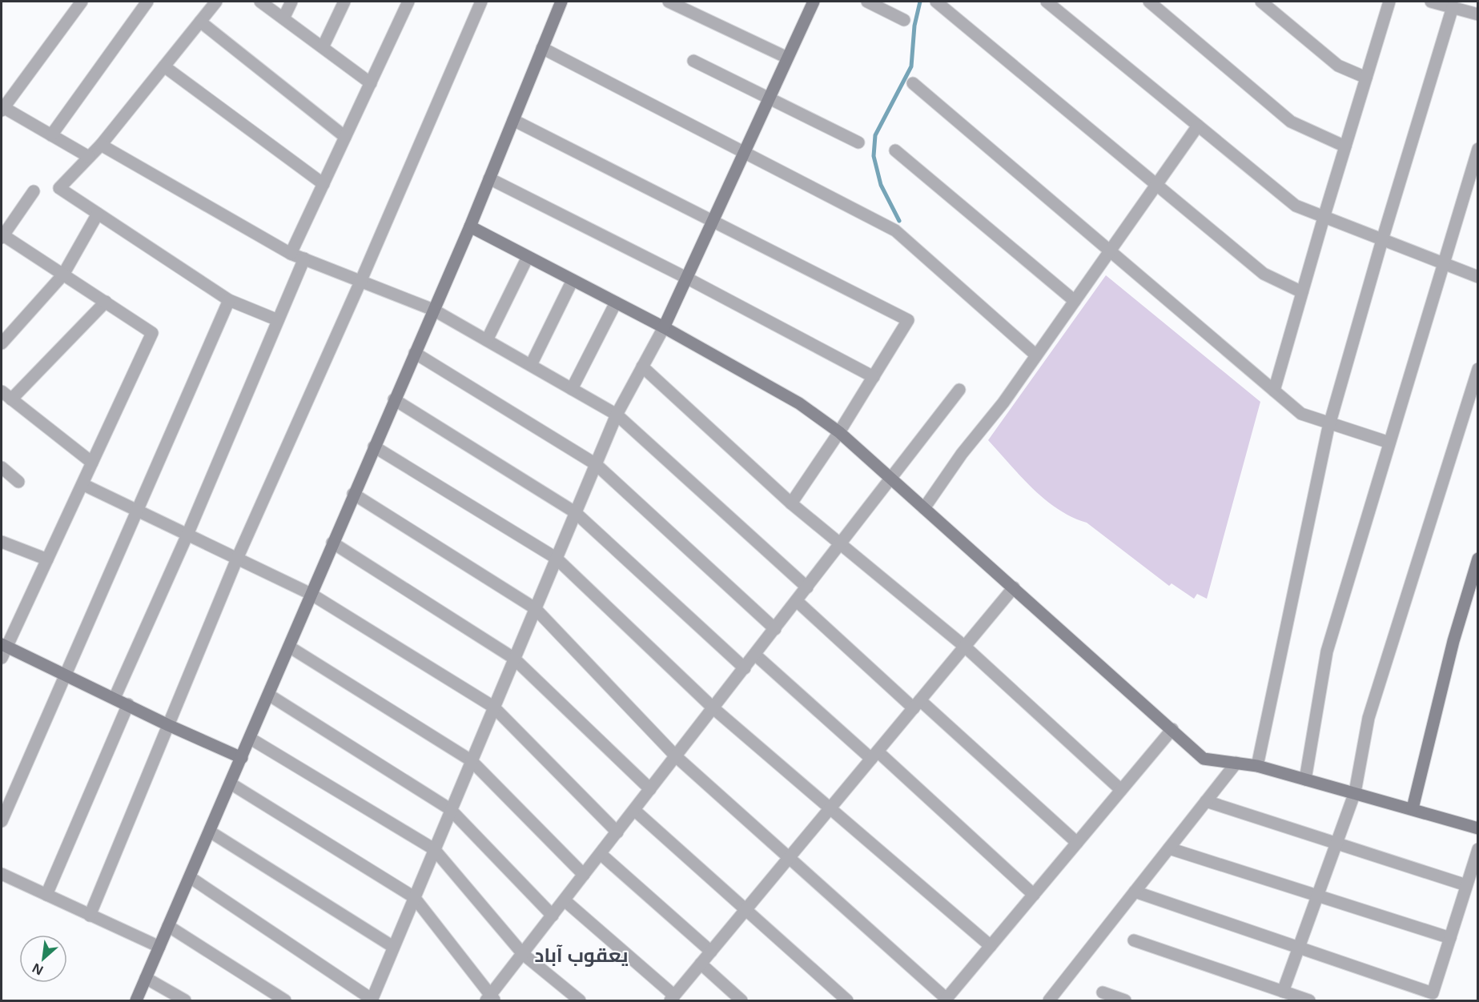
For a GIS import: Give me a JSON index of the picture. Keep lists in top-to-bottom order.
{
  "districts": ["یعقوب آباد"],
  "north": "bottom left"
}
